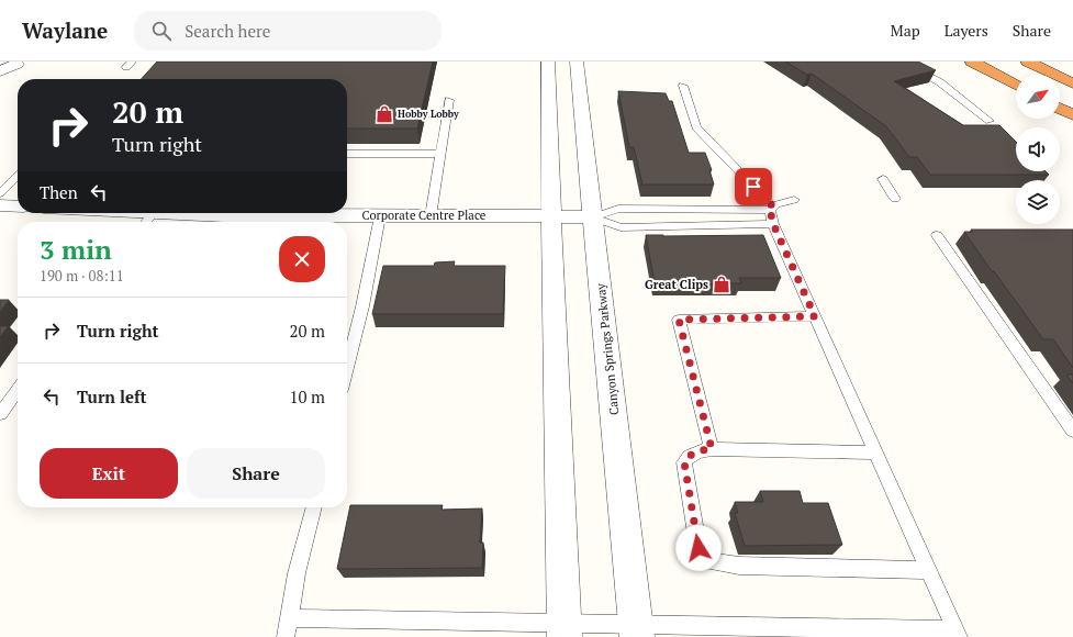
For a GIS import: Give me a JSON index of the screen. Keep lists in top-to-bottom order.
{
  "streets": {
    "street": ["Corporate Centre Place", "Canyon Springs Parkway"]
  },
  "crossings": [
    ["Corporate Centre Place", "Canyon Springs Parkway"]
  ],
  "places": {
    "shop": ["Hobby Lobby", "Great Clips"]
  },
  "north": "top right",
  "page": {
    "header": "Waylane",
    "search": "Search here",
    "nav": ["Map", "Layers", "Share"],
    "turn": ["20 m", "Turn right"],
    "then": "Then",
    "heading": ["3 min", "190 m · 08:11"],
    "list": [
      {
        "name": "Turn right",
        "value": "20 m"
      },
      {
        "name": "Turn left",
        "value": "10 m"
      }
    ],
    "buttons": ["Exit", "Share"]
  }
}
